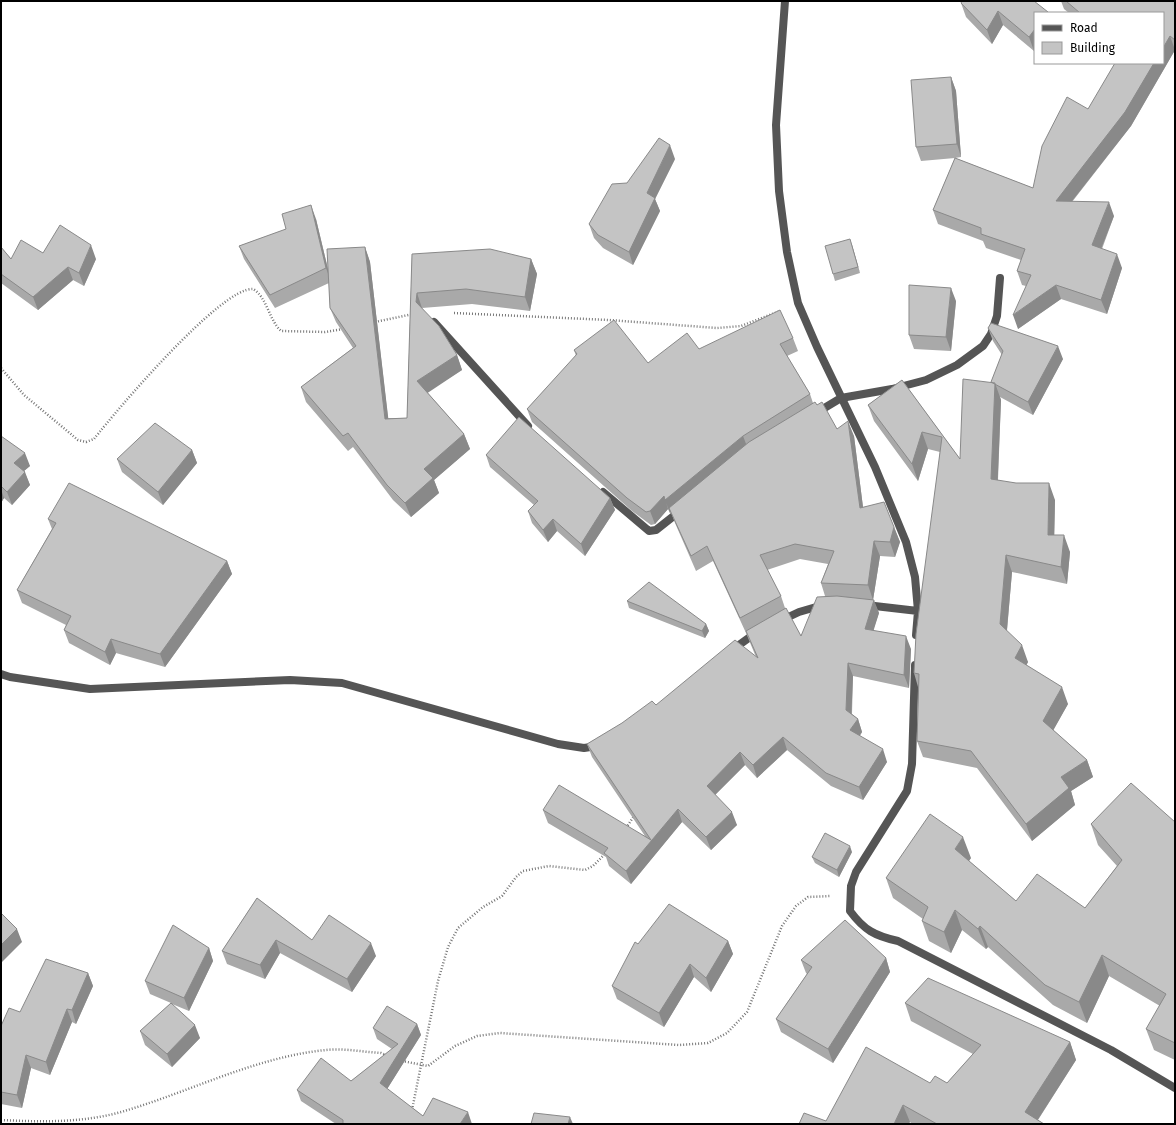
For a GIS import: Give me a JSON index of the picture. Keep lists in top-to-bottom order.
{
  "legend": ["Road", "Building"]
}
